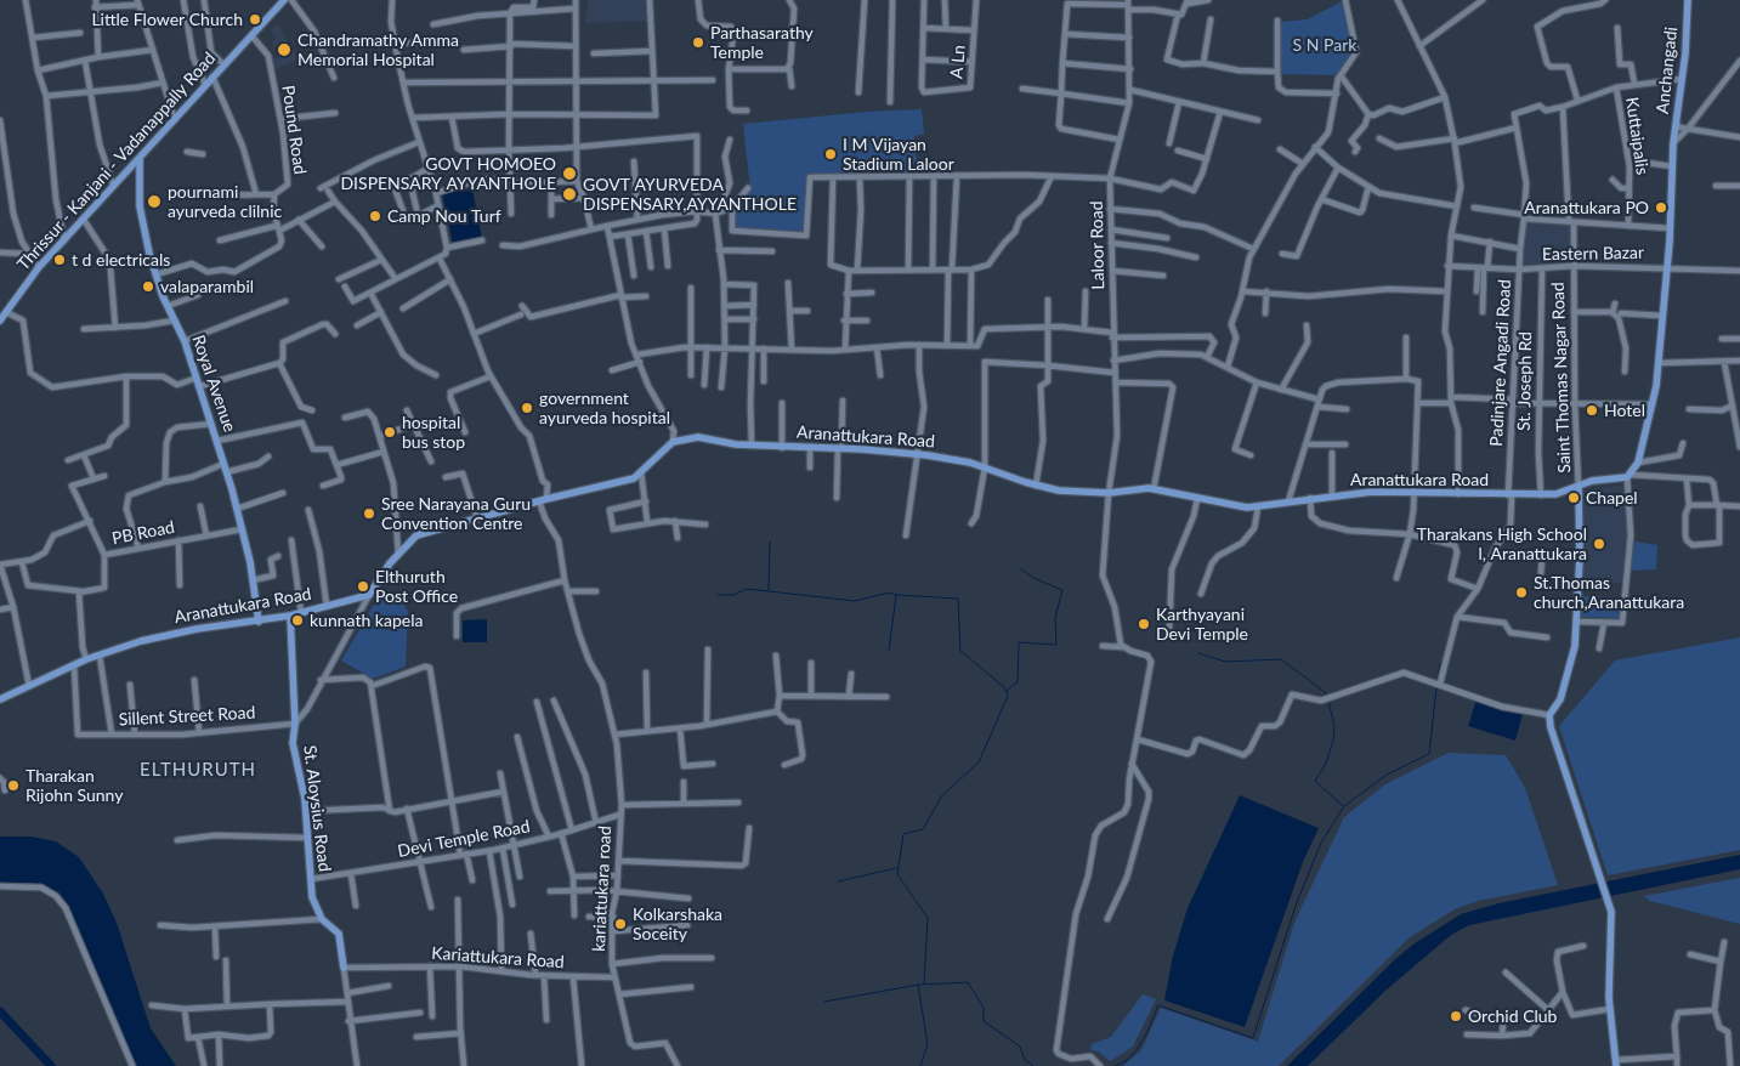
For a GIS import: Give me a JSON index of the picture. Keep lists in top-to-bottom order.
{
  "streets": {
    "main road": [
      "Anchangadi",
      "Thrissur - Kanjani - Vadanappally Road",
      "Royal Avenue",
      "Aranattukara Road",
      "St. Aloysius Road"
    ],
    "street": [
      "A Ln",
      "Pound Road",
      "Kuttaipalis",
      "Laloor Road",
      "Eastern Bazar",
      "Padinjare Angadi Road",
      "Saint Thomas Nagar Road",
      "St. Joseph Rd",
      "PB Road",
      "Sillent Street Road",
      "Devi Temple Road",
      "kariattukara road",
      "Kariattukara Road"
    ]
  },
  "crossings": [
    ["Pound Road", "Thrissur - Kanjani - Vadanappally Road"],
    ["Thrissur - Kanjani - Vadanappally Road", "Royal Avenue"],
    ["Laloor Road", "Aranattukara Road"],
    ["Eastern Bazar", "Padinjare Angadi Road"],
    ["Eastern Bazar", "Saint Thomas Nagar Road"],
    ["Eastern Bazar", "St. Joseph Rd"],
    ["Padinjare Angadi Road", "Aranattukara Road"],
    ["Saint Thomas Nagar Road", "Aranattukara Road"],
    ["St. Joseph Rd", "Aranattukara Road"],
    ["Royal Avenue", "Aranattukara Road"],
    ["Royal Avenue", "PB Road"],
    ["Aranattukara Road", "Sillent Street Road"],
    ["Aranattukara Road", "St. Aloysius Road"],
    ["Sillent Street Road", "St. Aloysius Road"],
    ["St. Aloysius Road", "Devi Temple Road"],
    ["St. Aloysius Road", "Kariattukara Road"],
    ["Devi Temple Road", "kariattukara road"],
    ["kariattukara road", "Kariattukara Road"]
  ],
  "districts": ["ELTHURUTH"],
  "parks": ["S N Park"],
  "places": [
    "Little Flower Church",
    "Parthasarathy Temple",
    "Chandramathy Amma Memorial Hospital",
    "I M Vijayan Stadium Laloor",
    "GOVT HOMOEO DISPENSARY AYYANTHOLE",
    "GOVT AYURVEDA DISPENSARY,AYYANTHOLE",
    "pournami ayurveda clilnic",
    "Aranattukara PO",
    "Camp Nou Turf",
    "t d electricals",
    "valaparambil",
    "government ayurveda hospital",
    "Hotel",
    "hospital bus stop",
    "Chapel",
    "Sree Narayana Guru Convention Centre",
    "Tharakans High School l, Aranattukara",
    "Elthuruth Post Office",
    "St.Thomas church,Aranattukara",
    "kunnath kapela",
    "Karthyayani Devi Temple",
    "Tharakan Rijohn Sunny",
    "Kolkarshaka Soceity",
    "Orchid Club"
  ]
}
